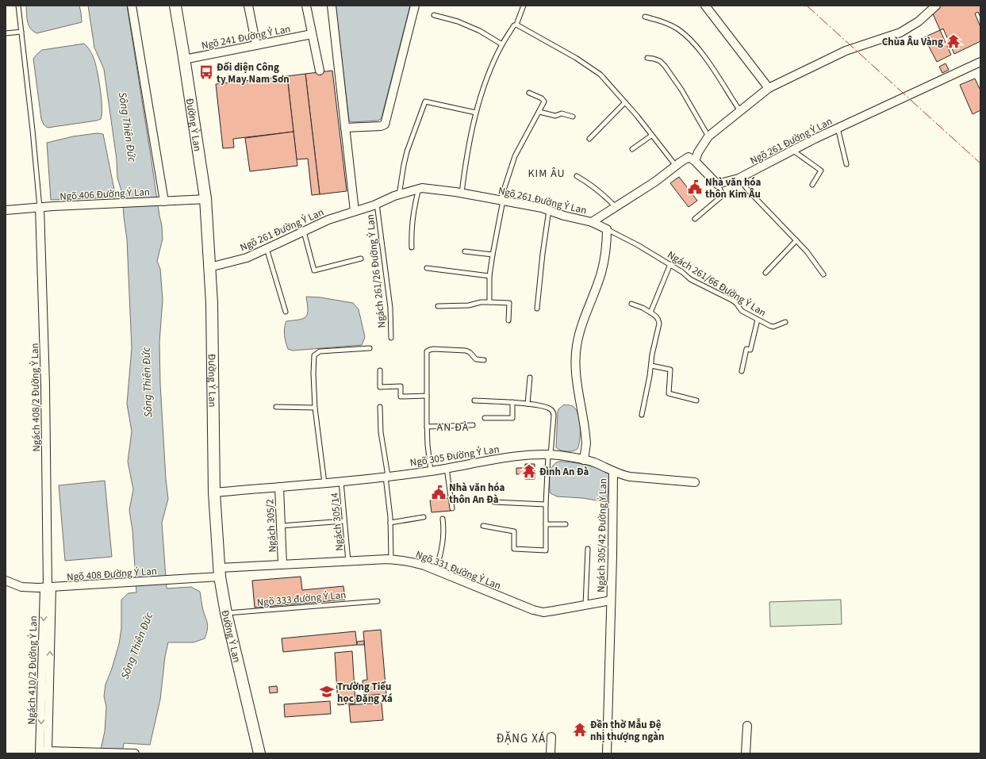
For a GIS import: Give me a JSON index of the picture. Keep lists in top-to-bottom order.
{
  "streets": {
    "main road": ["Đường Ỷ Lan"],
    "street": [
      "Ngõ 241 Đường Ỷ Lan",
      "Ngõ 261 Đường Ỷ Lan",
      "Ngõ 406 Đường Ỷ Lan",
      "Ngách 408/2 Đường Ỷ Lan",
      "Ngõ 305 Đường Ỷ Lan",
      "Ngách 305/2",
      "Ngách 305/42 Đường Ỷ Lan",
      "Ngõ 331 Đường Ỷ Lan",
      "Ngõ 408 Đường Ỷ Lan",
      "Ngách 410/2 Đường Ỷ Lan"
    ],
    "lane": [
      "Ngách 261/26 Đường Ỷ Lan",
      "Ngách 261/66 Đường Ỷ Lan",
      "Ngách 305/14",
      "Ngõ 333 đường Ỷ Lan"
    ]
  },
  "crossings": [
    ["Ngõ 241 Đường Ỷ Lan", "Đường Ỷ Lan"],
    ["Đường Ỷ Lan", "Ngõ 261 Đường Ỷ Lan"],
    ["Đường Ỷ Lan", "Ngõ 406 Đường Ỷ Lan"],
    ["Đường Ỷ Lan", "Ngõ 305 Đường Ỷ Lan"],
    ["Đường Ỷ Lan", "Ngõ 331 Đường Ỷ Lan"],
    ["Đường Ỷ Lan", "Ngõ 408 Đường Ỷ Lan"],
    ["Đường Ỷ Lan", "Ngõ 333 đường Ỷ Lan"],
    ["Ngõ 261 Đường Ỷ Lan", "Ngách 261/26 Đường Ỷ Lan"],
    ["Ngõ 406 Đường Ỷ Lan", "Ngách 408/2 Đường Ỷ Lan"],
    ["Ngách 408/2 Đường Ỷ Lan", "Ngõ 408 Đường Ỷ Lan"],
    ["Ngách 408/2 Đường Ỷ Lan", "Ngách 410/2 Đường Ỷ Lan"],
    ["Ngõ 305 Đường Ỷ Lan", "Ngách 305/14"],
    ["Ngõ 305 Đường Ỷ Lan", "Ngách 305/2"],
    ["Ngõ 305 Đường Ỷ Lan", "Ngách 305/42 Đường Ỷ Lan"],
    ["Ngách 305/14", "Ngõ 331 Đường Ỷ Lan"],
    ["Ngách 305/2", "Ngõ 331 Đường Ỷ Lan"],
    ["Ngách 305/42 Đường Ỷ Lan", "Ngõ 331 Đường Ỷ Lan"],
    ["Ngõ 331 Đường Ỷ Lan", "Ngõ 408 Đường Ỷ Lan"],
    ["Ngõ 408 Đường Ỷ Lan", "Ngách 410/2 Đường Ỷ Lan"]
  ],
  "districts": ["KIM ÂU", "AN ĐÀ", "ĐẶNG XÁ"],
  "water": ["Sông Thiên Đức"],
  "places": {
    "temple": ["Chùa Âu Vàng", "Đình An Đà", "Đền thờ Mẫu Đệ nhị thượng ngàn"],
    "bus stop": ["Đối diện Công ty May Nam Sơn"],
    "public building": ["Nhà văn hóa thôn Kim Âu", "Nhà văn hóa thôn An Đà"],
    "school or university": ["Trường Tiểu học Đặng Xá"]
  }
}
